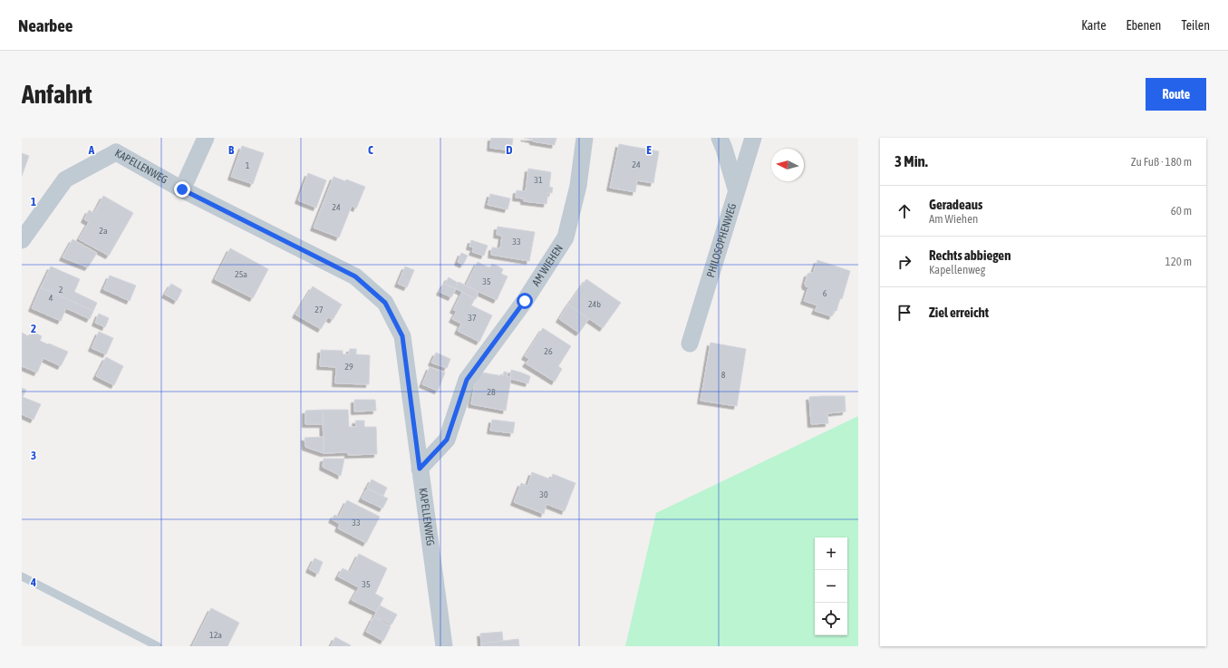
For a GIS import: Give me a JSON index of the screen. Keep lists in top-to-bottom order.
{
  "streets": {
    "street": ["KAPELLENWEG", "PHILOSOPHENWEG", "AM WIEHEN"]
  },
  "crossings": [
    ["KAPELLENWEG", "AM WIEHEN"]
  ],
  "house_numbers": [
    "24",
    "1",
    "31",
    "24",
    "2a",
    "33",
    "25a",
    "35",
    "2",
    "6",
    "4",
    "24b",
    "27",
    "37",
    "26",
    "29",
    "8",
    "28",
    "30",
    "33",
    "35",
    "12a"
  ],
  "north": "left",
  "page": {
    "header": "Nearbee",
    "nav": ["Karte", "Ebenen", "Teilen"],
    "buttons": "Route",
    "title": "Anfahrt",
    "heading": ["3 Min.", "Zu Fuß · 180 m"],
    "list": [
      ["Geradeaus", "Am Wiehen", "60 m"],
      ["Rechts abbiegen", "Kapellenweg", "120 m"],
      "Ziel erreicht"
    ],
    "map_buttons": ["+", "−"]
  },
  "grid": {
    "columns": [
      "A",
      "B",
      "C",
      "D",
      "E"
    ],
    "rows": [
      "1",
      "2",
      "3",
      "4"
    ]
  }
}
